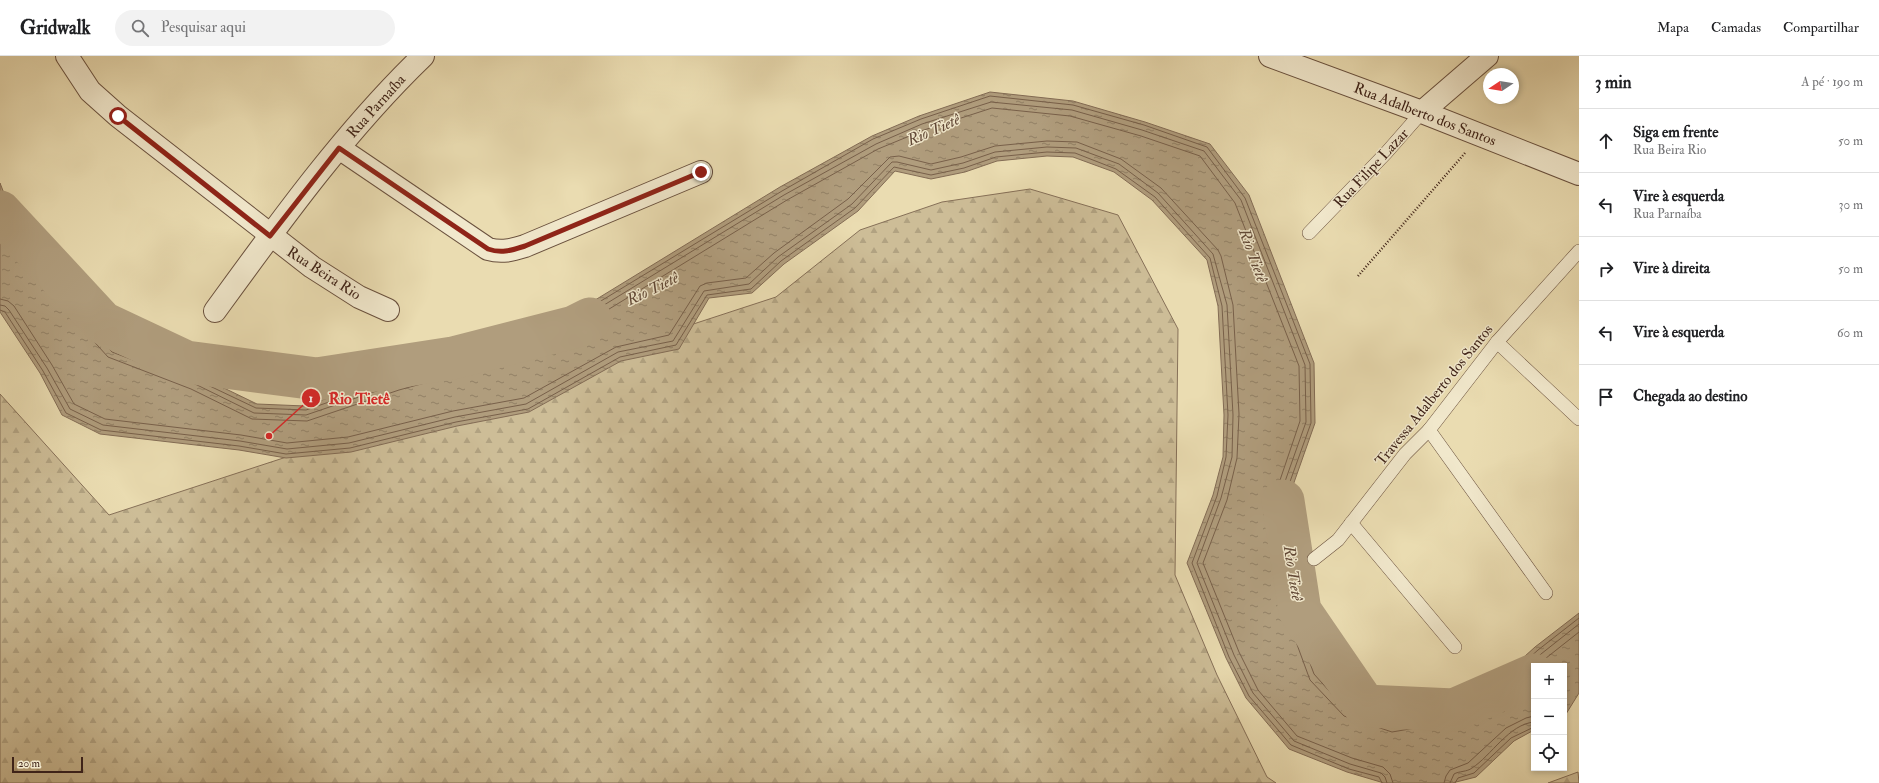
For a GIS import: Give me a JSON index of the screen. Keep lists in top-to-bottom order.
{
  "streets": {
    "street": [
      "Rua Parnaíba",
      "Rua Adalberto dos Santos",
      "Rua Filipe Lazar",
      "Rua Beira Rio"
    ],
    "lane": ["Travessa Adalberto dos Santos"]
  },
  "crossings": [
    ["Rua Parnaíba", "Rua Beira Rio"],
    ["Rua Adalberto dos Santos", "Rua Filipe Lazar"]
  ],
  "water": ["Rio Tietê"],
  "places": ["Rio Tietê"],
  "scale_bar": "20 m",
  "north": "left",
  "page": {
    "header": "Gridwalk",
    "search": "Pesquisar aqui",
    "nav": ["Mapa", "Camadas", "Compartilhar"],
    "heading": ["3 min", "A pé · 190 m"],
    "list": [
      ["Siga em frente", "Rua Beira Rio", "50 m"],
      ["Vire à esquerda", "Rua Parnaíba", "30 m"],
      ["Vire à direita", "50 m"],
      ["Vire à esquerda", "60 m"],
      "Chegada ao destino"
    ],
    "map_buttons": ["+", "−"],
    "scale": "20 m"
  }
}
